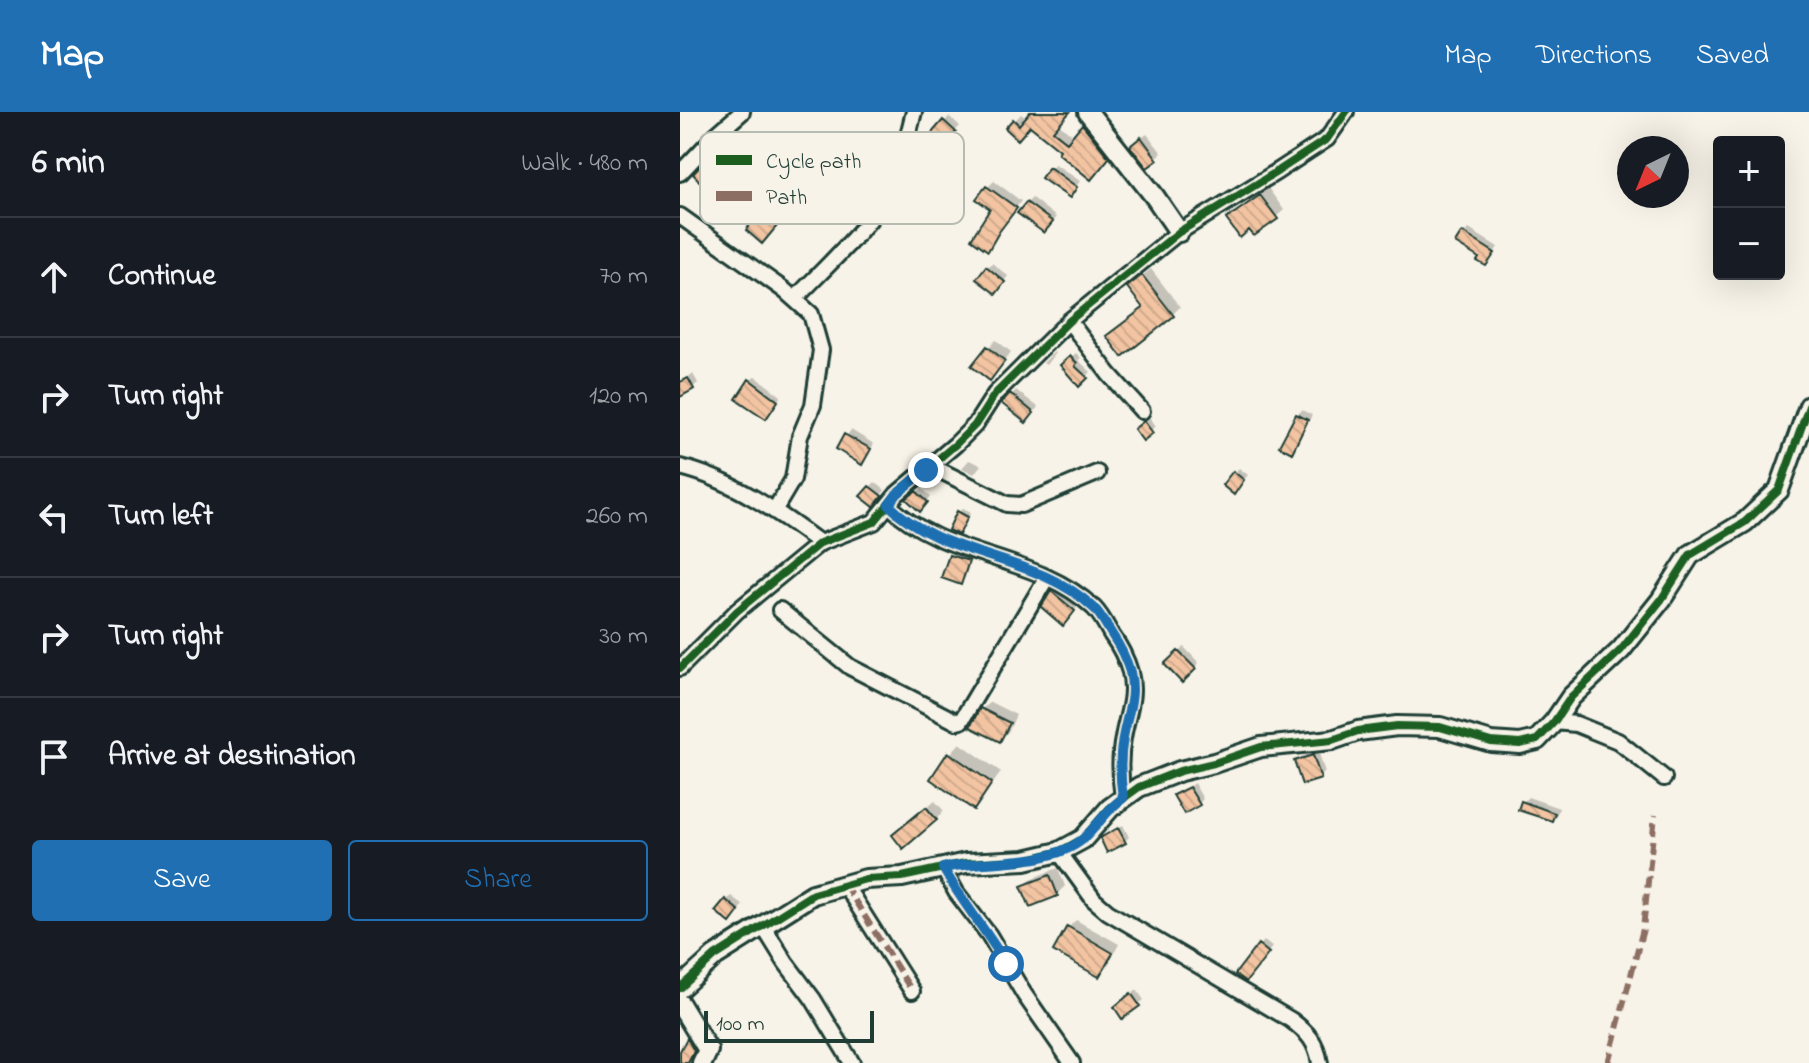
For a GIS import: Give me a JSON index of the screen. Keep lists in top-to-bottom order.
{
  "legend": ["Cycle path", "Path"],
  "scale_bar": "100 m",
  "north": "bottom left",
  "page": {
    "header": "Map",
    "nav": ["Map", "Directions", "Saved"],
    "heading": ["6 min", "Walk · 480 m"],
    "map_buttons": ["+", "−"],
    "list": [
      ["Continue", "70 m"],
      ["Turn right", "120 m"],
      ["Turn left", "260 m"],
      ["Turn right", "30 m"],
      "Arrive at destination"
    ],
    "buttons": ["Save", "Share"],
    "scale": "100 m"
  }
}
